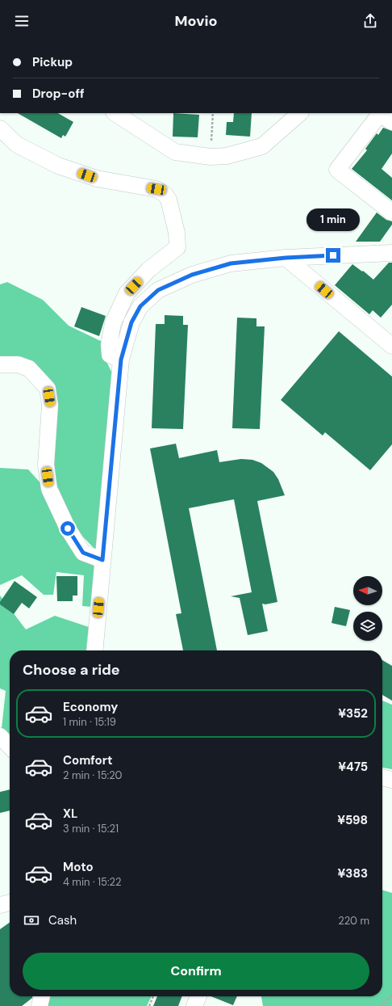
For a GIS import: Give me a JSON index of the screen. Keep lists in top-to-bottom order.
{
  "north": "left",
  "page": {
    "header": "Movio",
    "banner": ["Pickup", "Drop-off"],
    "bubble": "1 min",
    "heading": "Choose a ride",
    "list": [
      {
        "name": "Economy",
        "note": "1 min · 15:19",
        "value": "¥352"
      },
      {
        "name": "Comfort",
        "note": "2 min · 15:20",
        "value": "¥475"
      },
      {
        "name": "XL",
        "note": "3 min · 15:21",
        "value": "¥598"
      },
      {
        "name": "Moto",
        "note": "4 min · 15:22",
        "value": "¥383"
      }
    ],
    "pay": ["Cash", "220 m"],
    "buttons": "Confirm"
  }
}
